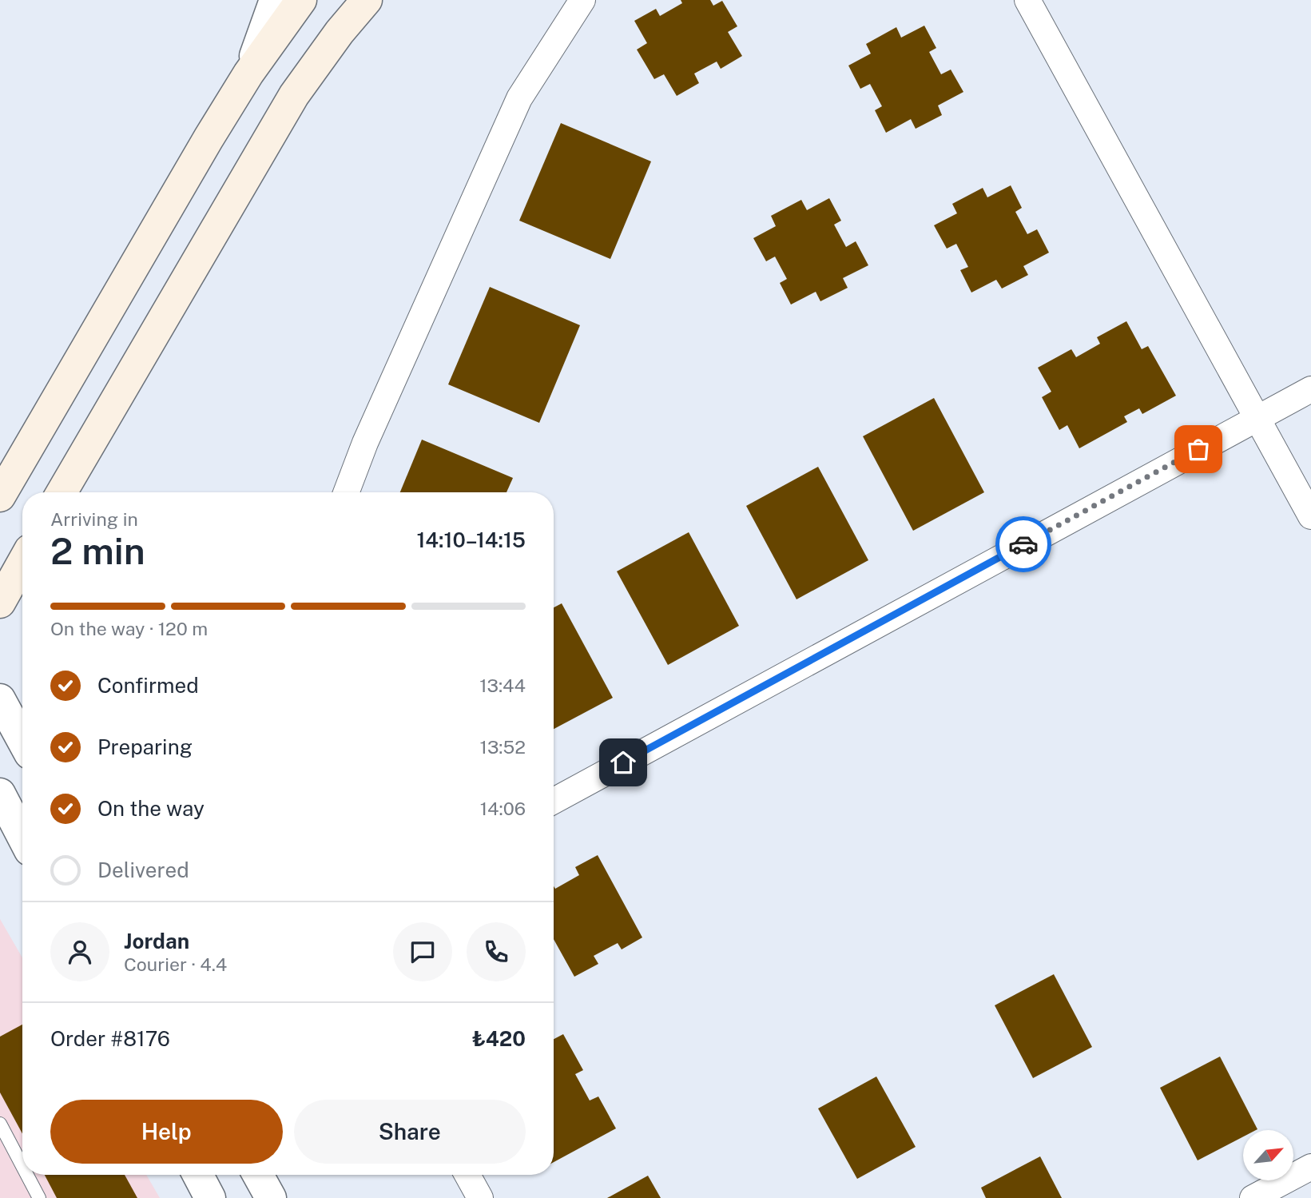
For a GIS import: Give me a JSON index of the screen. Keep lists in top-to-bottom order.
{
  "north": "top right",
  "page": {
    "heading": ["2 min", "Arriving in", "14:10–14:15"],
    "panel": [
      "Jordan",
      "Courier · 4.4",
      "Order #8176",
      "₺420"
    ],
    "bar": "On the way · 120 m",
    "list": [
      ["Confirmed", "13:44"],
      ["Preparing", "13:52"],
      ["On the way", "14:06"],
      "Delivered"
    ],
    "buttons": ["Help", "Share"]
  }
}
